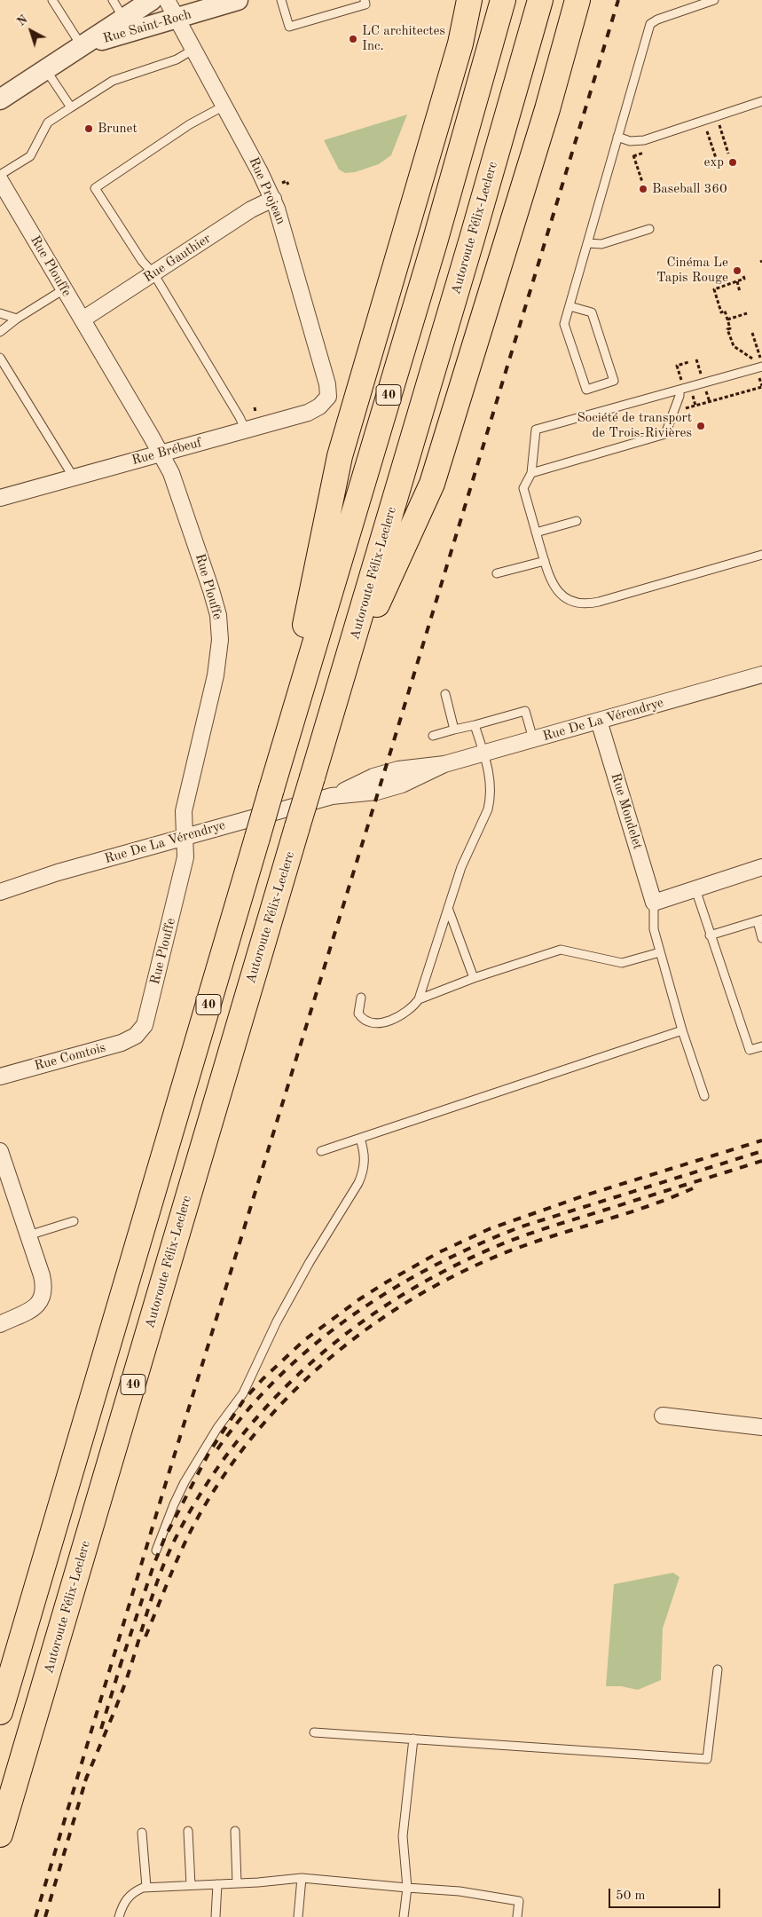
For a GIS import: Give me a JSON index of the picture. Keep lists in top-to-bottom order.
{
  "streets": {
    "highway": ["Autoroute Félix-Leclerc", "40"],
    "street": [
      "Rue Saint-Roch",
      "Rue Projean",
      "Rue Gauthier",
      "Rue Plouffe",
      "Rue Brébeuf",
      "Rue De La Vérendrye",
      "Rue Mondelet",
      "Rue Comtois"
    ]
  },
  "crossings": [
    ["Rue Saint-Roch", "Rue Projean"],
    ["Rue Projean", "Rue Gauthier"],
    ["Rue Projean", "Rue Brébeuf"],
    ["Rue Gauthier", "Rue Plouffe"],
    ["Rue Plouffe", "Rue Brébeuf"],
    ["Rue Plouffe", "Rue De La Vérendrye"],
    ["Rue Plouffe", "Rue Comtois"],
    ["Rue De La Vérendrye", "Rue Mondelet"]
  ],
  "places": [
    "LC architectes Inc.",
    "Brunet",
    "exp",
    "Baseball 360",
    "Cinéma Le Tapis Rouge",
    "Société de transport de Trois-Rivières"
  ],
  "scale_bar": "50 m",
  "north": "top left"
}
